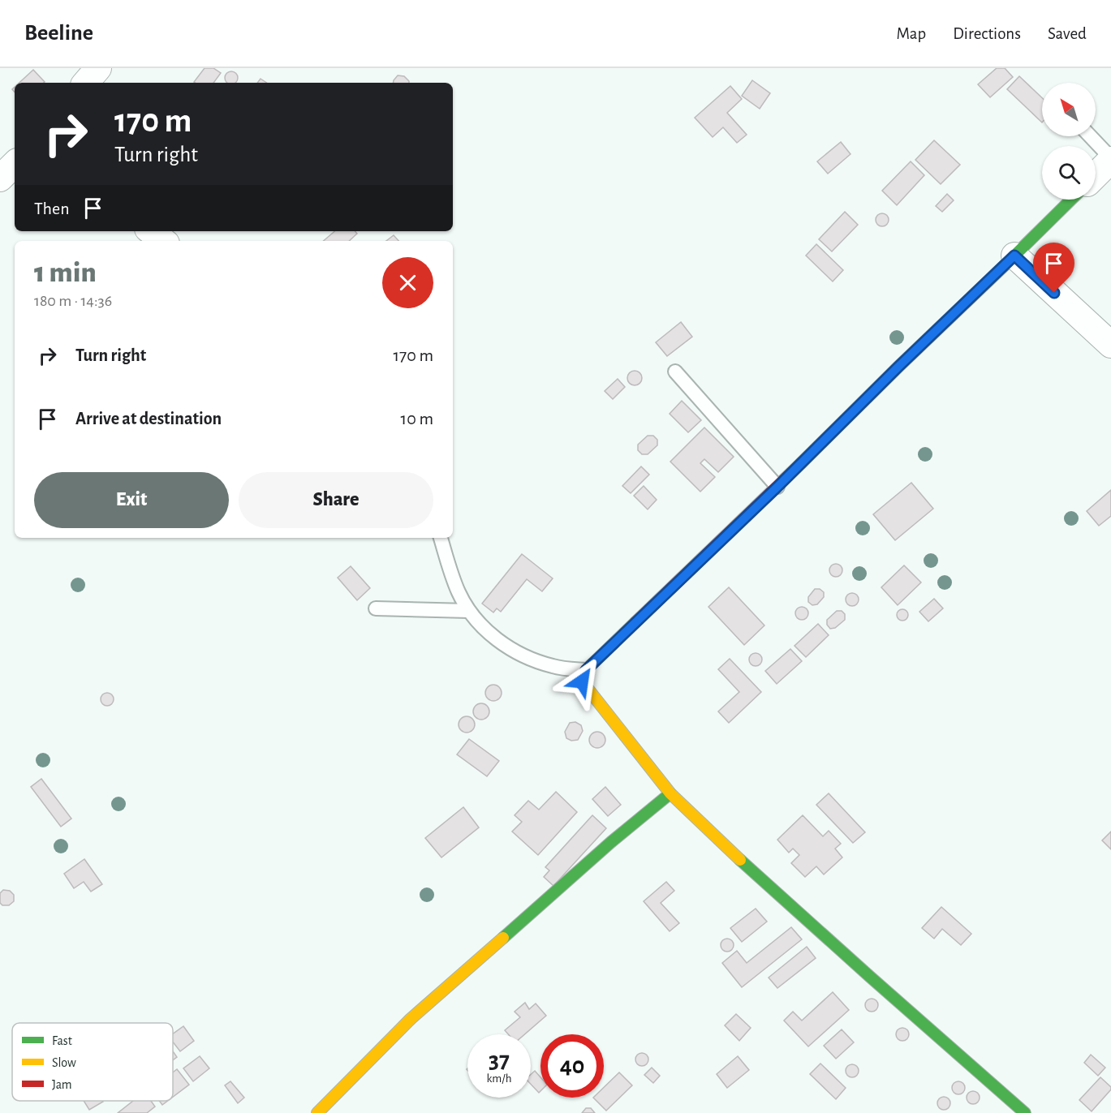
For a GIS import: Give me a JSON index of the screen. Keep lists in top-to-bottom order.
{
  "legend": ["Fast", "Slow", "Jam"],
  "north": "top left",
  "page": {
    "header": "Beeline",
    "nav": ["Map", "Directions", "Saved"],
    "turn": ["170 m", "Turn right"],
    "then": "Then",
    "heading": ["1 min", "180 m · 14:36"],
    "list": [
      {
        "name": "Turn right",
        "value": "170 m"
      },
      {
        "name": "Arrive at destination",
        "value": "10 m"
      }
    ],
    "buttons": ["Exit", "Share"],
    "speed": "37 km/h",
    "limit": "40"
  }
}
